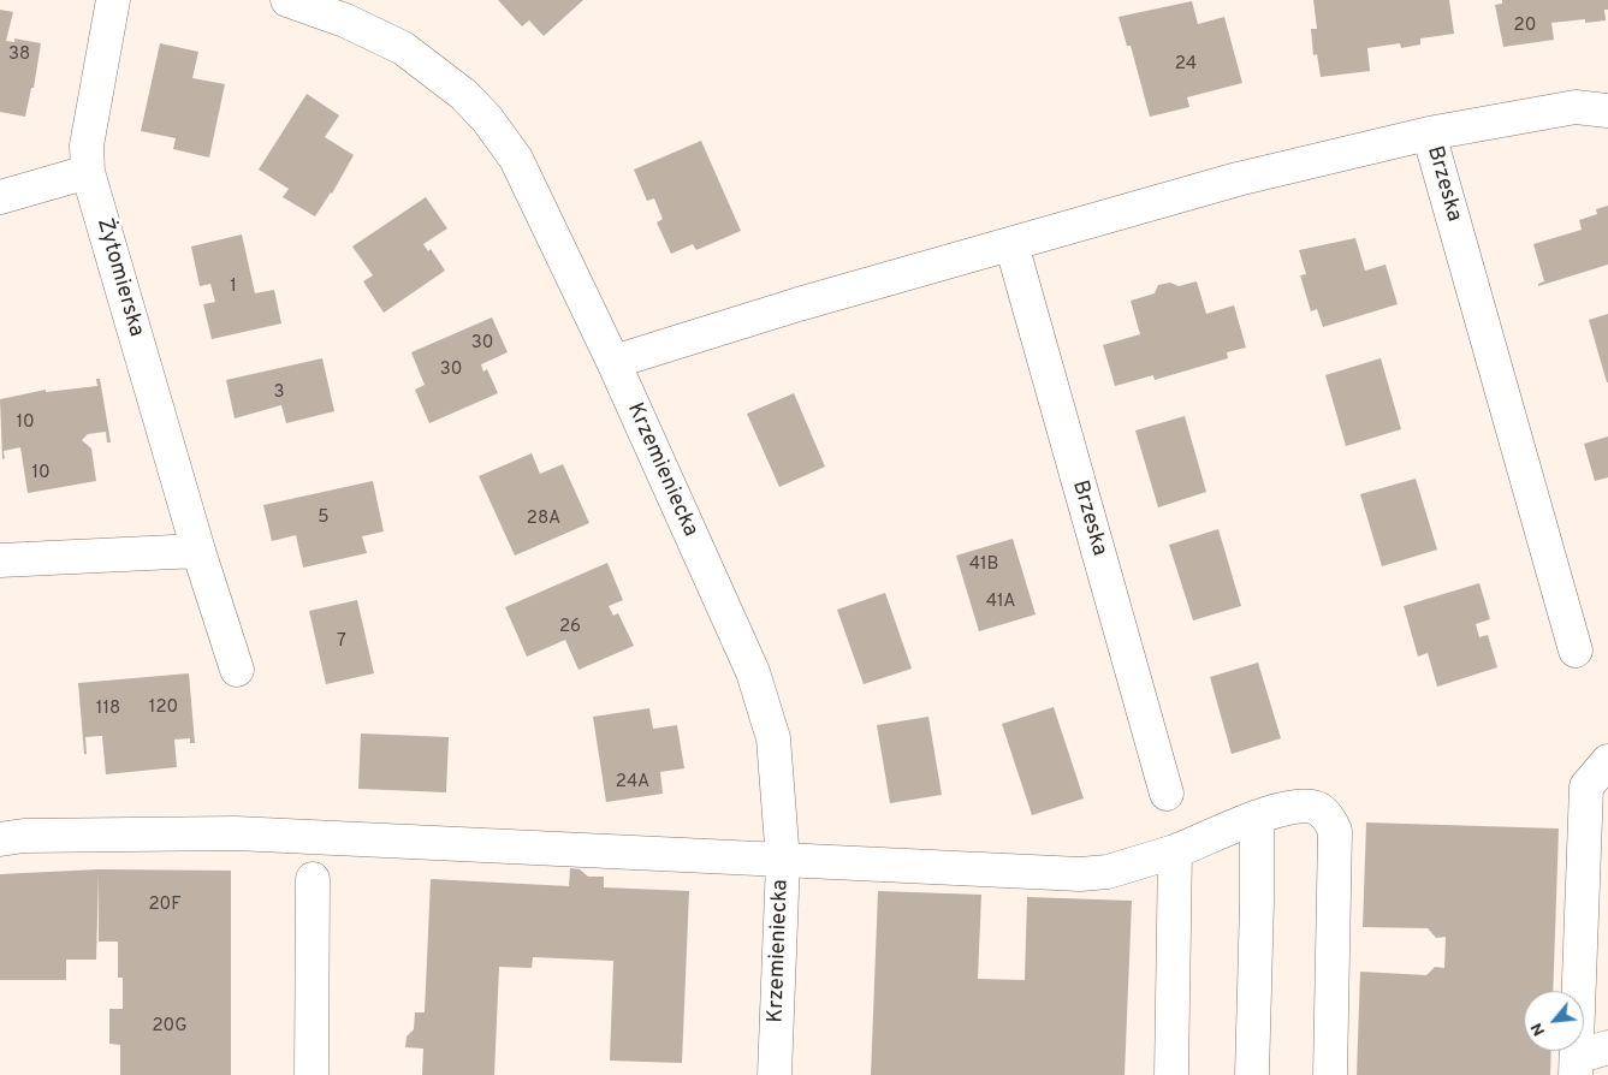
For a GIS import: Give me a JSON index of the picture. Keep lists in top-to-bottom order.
{
  "streets": {
    "street": ["Brzeska", "Żytomierska", "Krzemieniecka"]
  },
  "crossings": [
    ["Brzeska", "Krzemieniecka"]
  ],
  "house_numbers": [
    "20",
    "38",
    "24",
    "1",
    "30",
    "30",
    "3",
    "10",
    "10",
    "5",
    "28A",
    "41B",
    "41A",
    "26",
    "7",
    "120",
    "118",
    "24A",
    "20F",
    "20G"
  ],
  "north": "bottom left"
}
